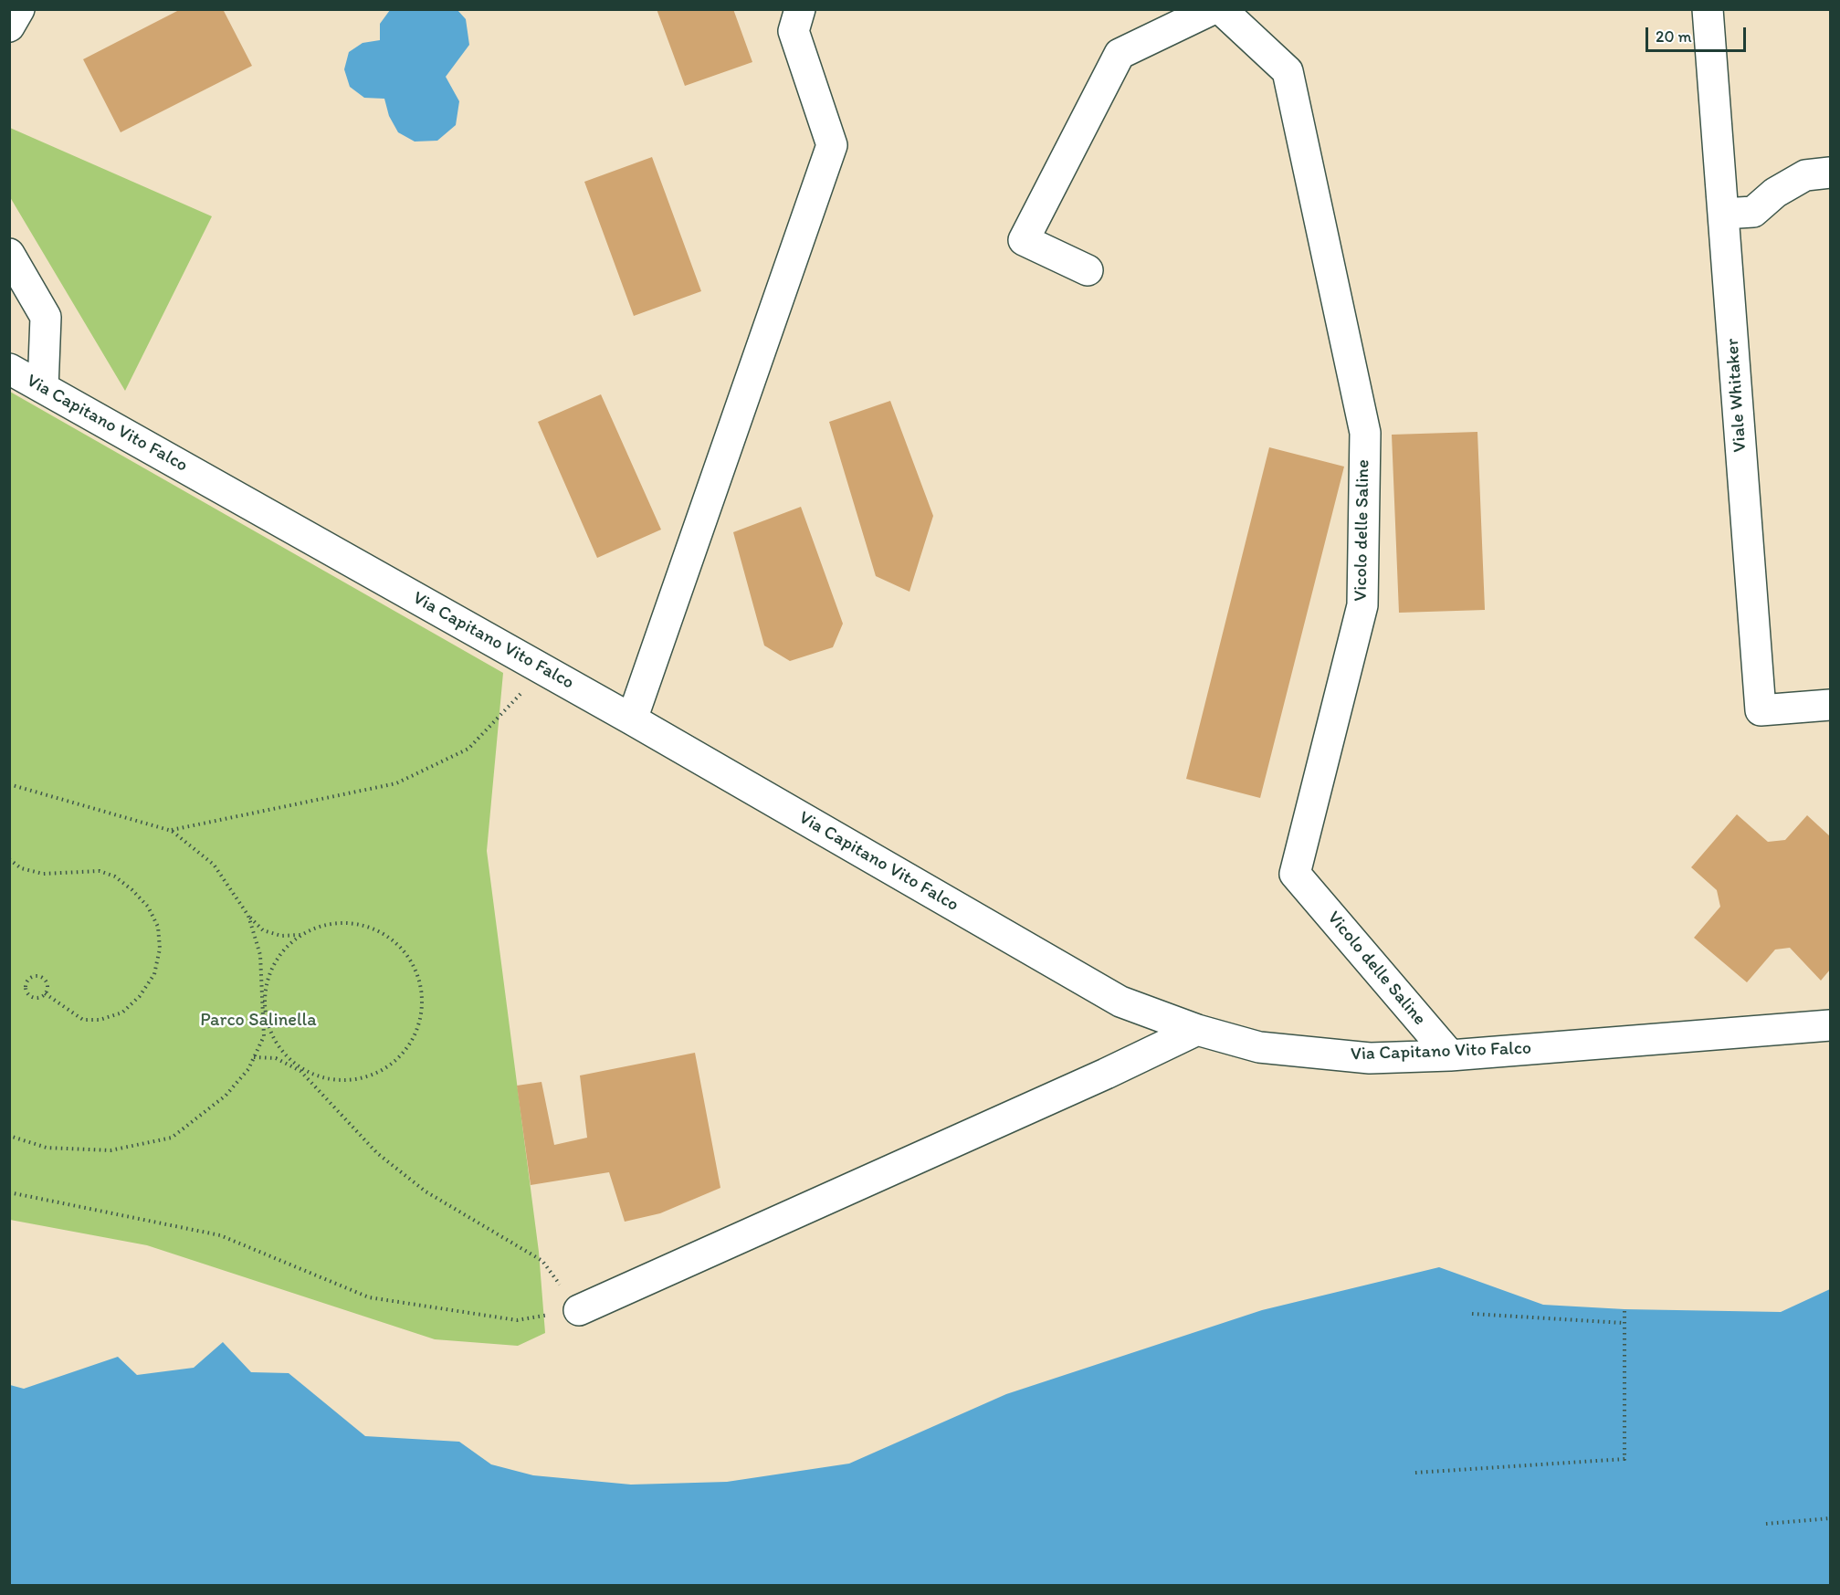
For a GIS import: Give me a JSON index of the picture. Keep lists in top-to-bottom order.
{
  "streets": {
    "street": ["Viale Whitaker", "Via Capitano Vito Falco", "Vicolo delle Saline"]
  },
  "crossings": [
    ["Via Capitano Vito Falco", "Vicolo delle Saline"]
  ],
  "parks": ["Parco Salinella"],
  "scale_bar": "20 m"
}
